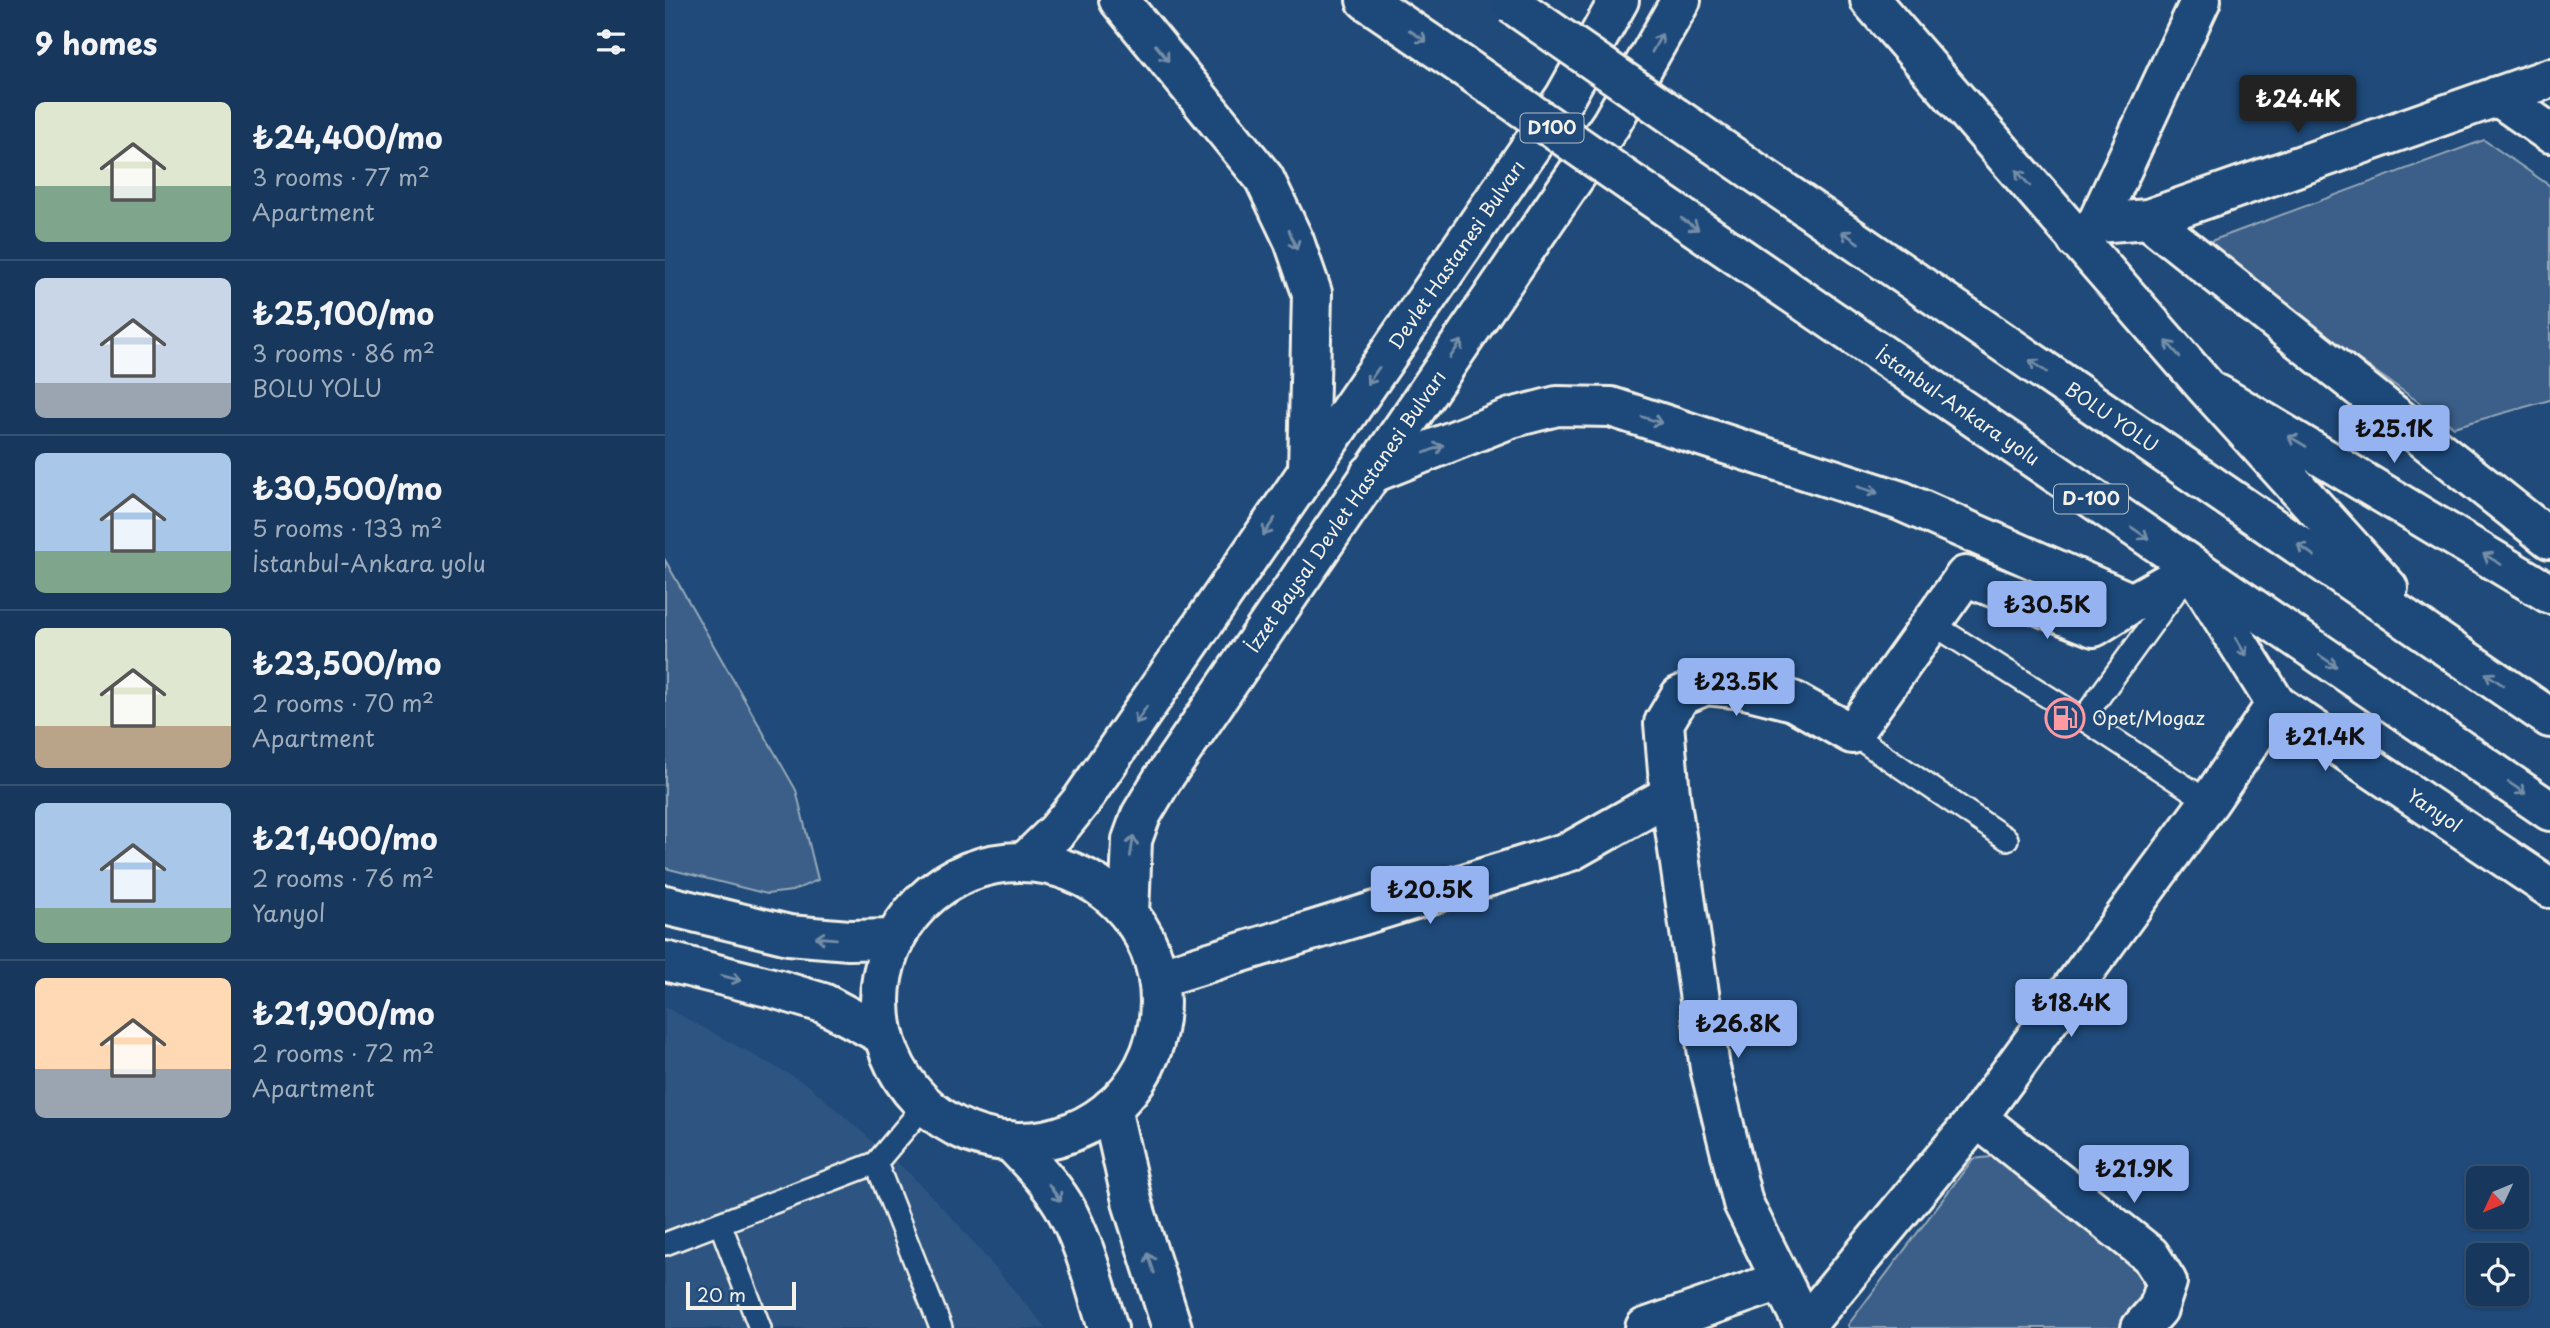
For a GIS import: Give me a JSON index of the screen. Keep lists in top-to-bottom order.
{
  "streets": {
    "main road": [
      "D100",
      "Devlet Hastanesi Bulvarı",
      "İstanbul-Ankara yolu",
      "BOLU YOLU",
      "D-100",
      "İzzet Baysal Devlet Hastanesi Bulvarı",
      "Yanyol"
    ]
  },
  "crossings": [
    ["İstanbul-Ankara yolu", "Yanyol"]
  ],
  "one_way": ["Devlet Hastanesi Bulvarı"],
  "places": {
    "fuel station": ["Opet/Mogaz"]
  },
  "scale_bar": "20 m",
  "north": "bottom left",
  "page": {
    "heading": "9 homes",
    "price": [
      "₺24.4K",
      "₺25.1K",
      "₺30.5K",
      "₺23.5K",
      "₺21.4K",
      "₺20.5K",
      "₺18.4K",
      "₺26.8K",
      "₺21.9K"
    ],
    "list": [
      {
        "name": "₺24,400/mo",
        "note": "3 rooms · 77 m² · Apartment"
      },
      {
        "name": "₺25,100/mo",
        "note": "3 rooms · 86 m² · BOLU YOLU"
      },
      {
        "name": "₺30,500/mo",
        "note": "5 rooms · 133 m² · İstanbul-Ankara yolu"
      },
      {
        "name": "₺23,500/mo",
        "note": "2 rooms · 70 m² · Apartment"
      },
      {
        "name": "₺21,400/mo",
        "note": "2 rooms · 76 m² · Yanyol"
      },
      {
        "name": "₺21,900/mo",
        "note": "2 rooms · 72 m² · Apartment"
      }
    ],
    "scale": "20 m"
  }
}
